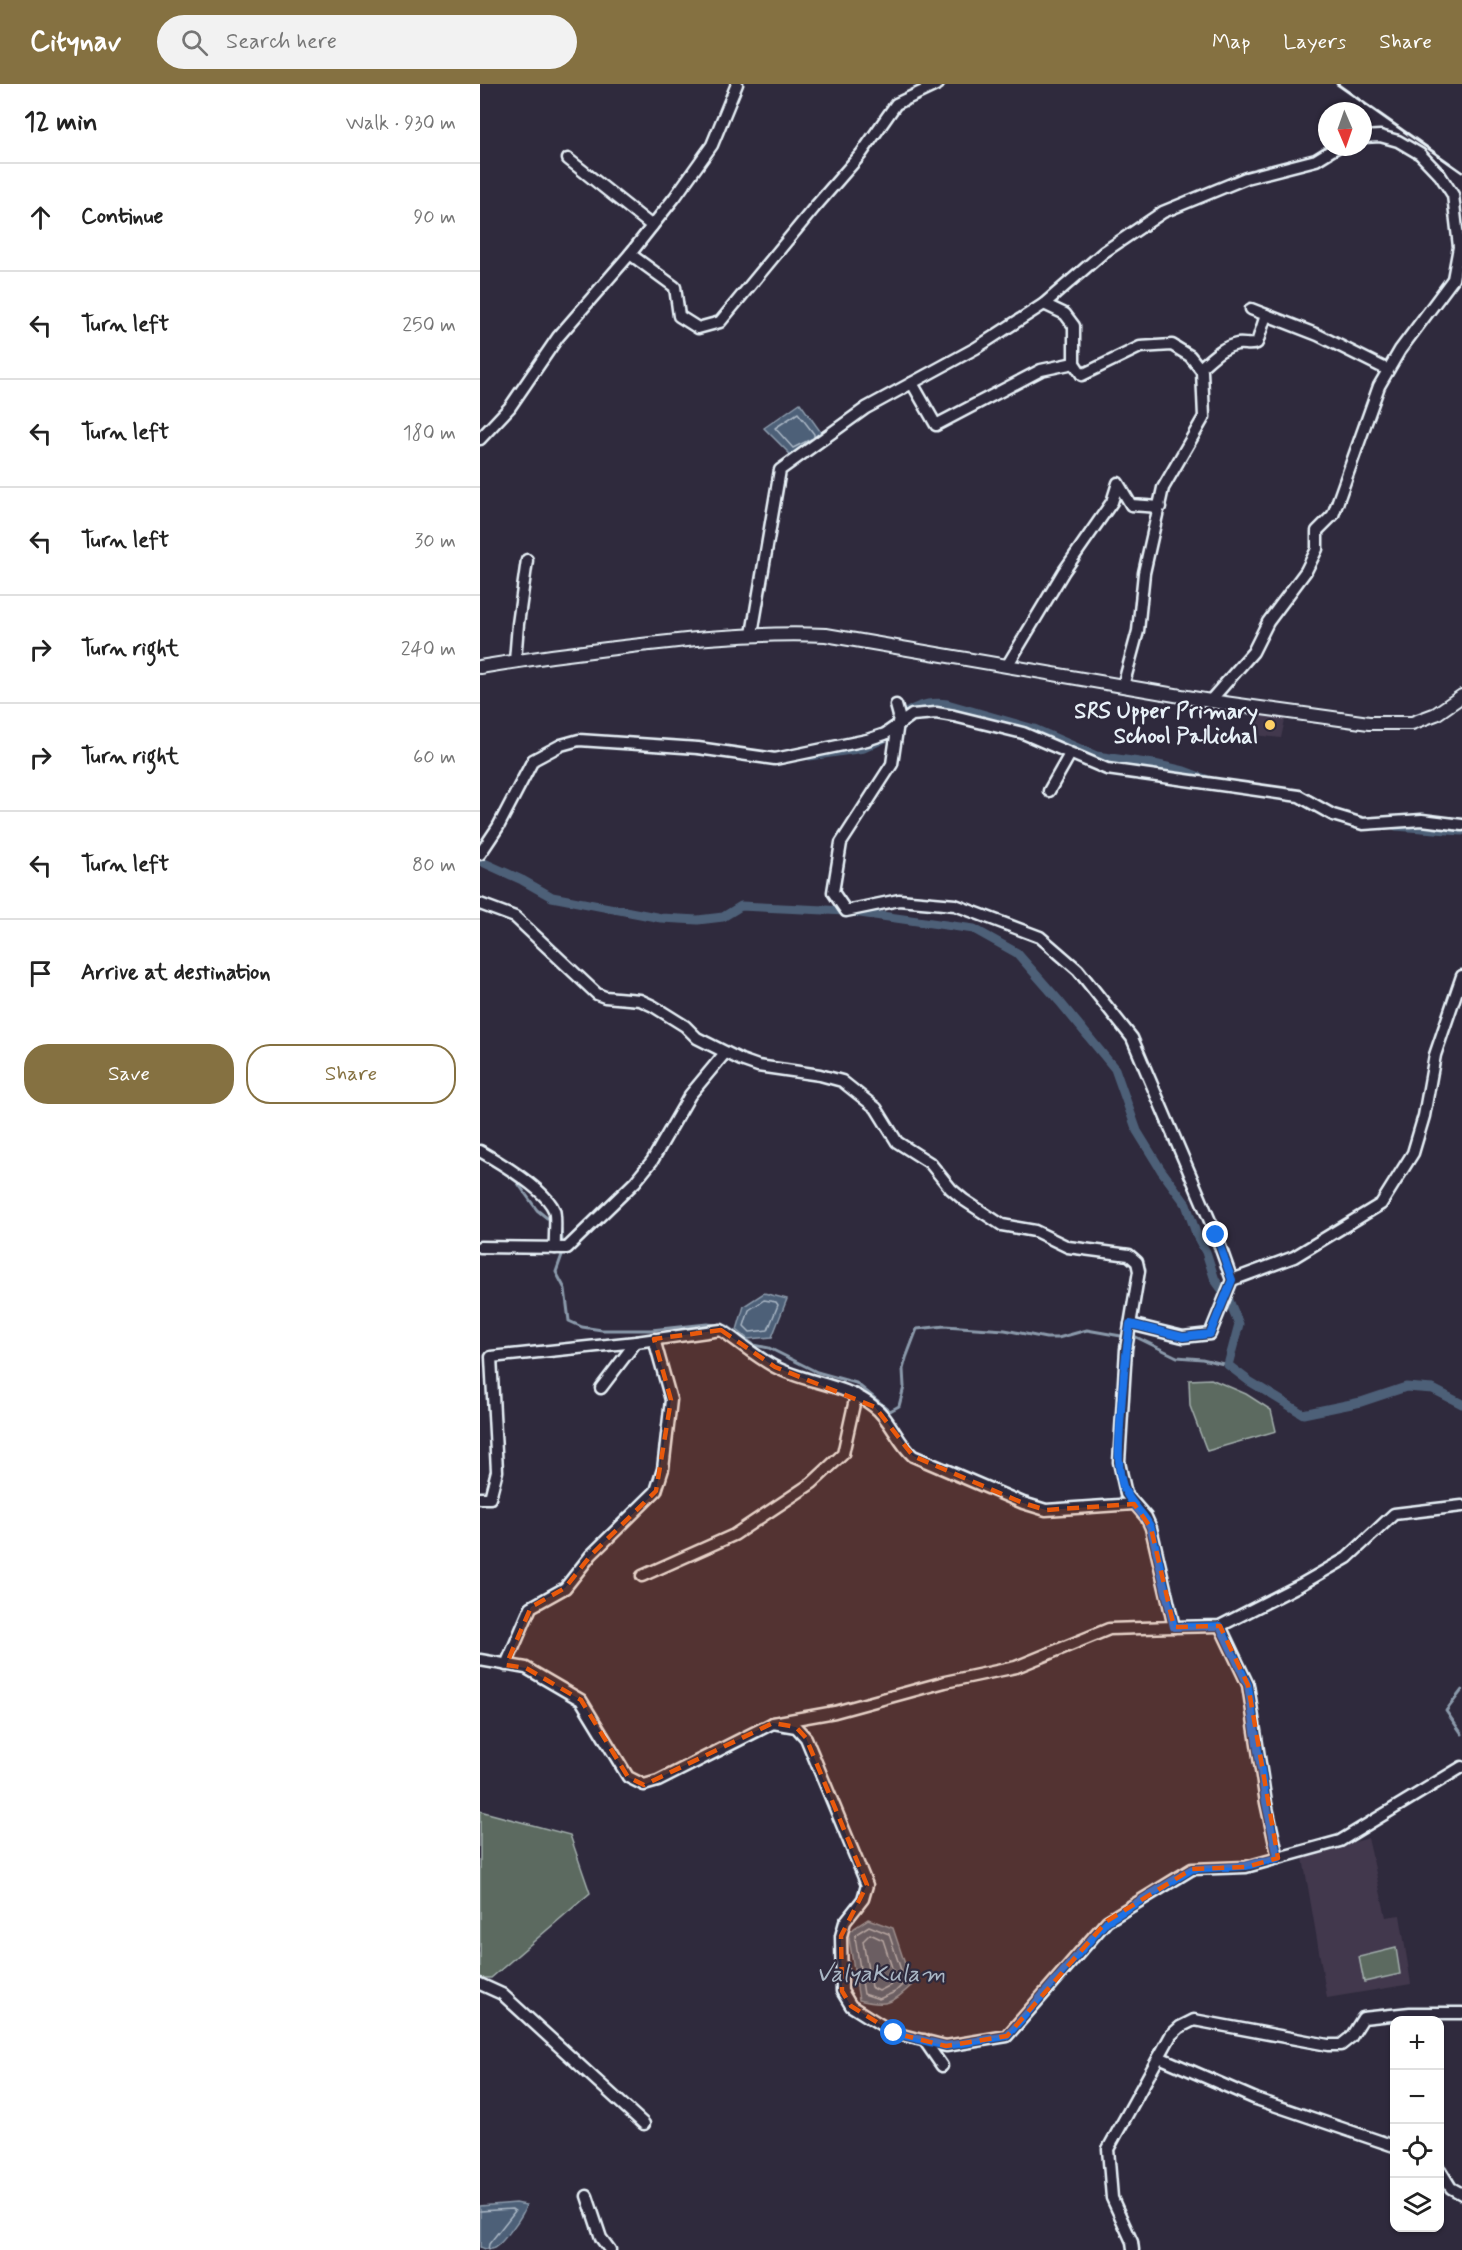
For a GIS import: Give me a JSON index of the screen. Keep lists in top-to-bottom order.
{
  "water": ["ValyaKulam"],
  "places": ["SRS Upper Primary School Pallichal"],
  "north": "bottom",
  "page": {
    "header": "Citynav",
    "search": "Search here",
    "nav": ["Map", "Layers", "Share"],
    "heading": ["12 min", "Walk · 930 m"],
    "list": [
      ["Continue", "90 m"],
      ["Turn left", "250 m"],
      ["Turn left", "180 m"],
      ["Turn left", "30 m"],
      ["Turn right", "240 m"],
      ["Turn right", "60 m"],
      ["Turn left", "80 m"],
      "Arrive at destination"
    ],
    "buttons": ["Save", "Share"],
    "map_buttons": ["+", "−"]
  }
}
